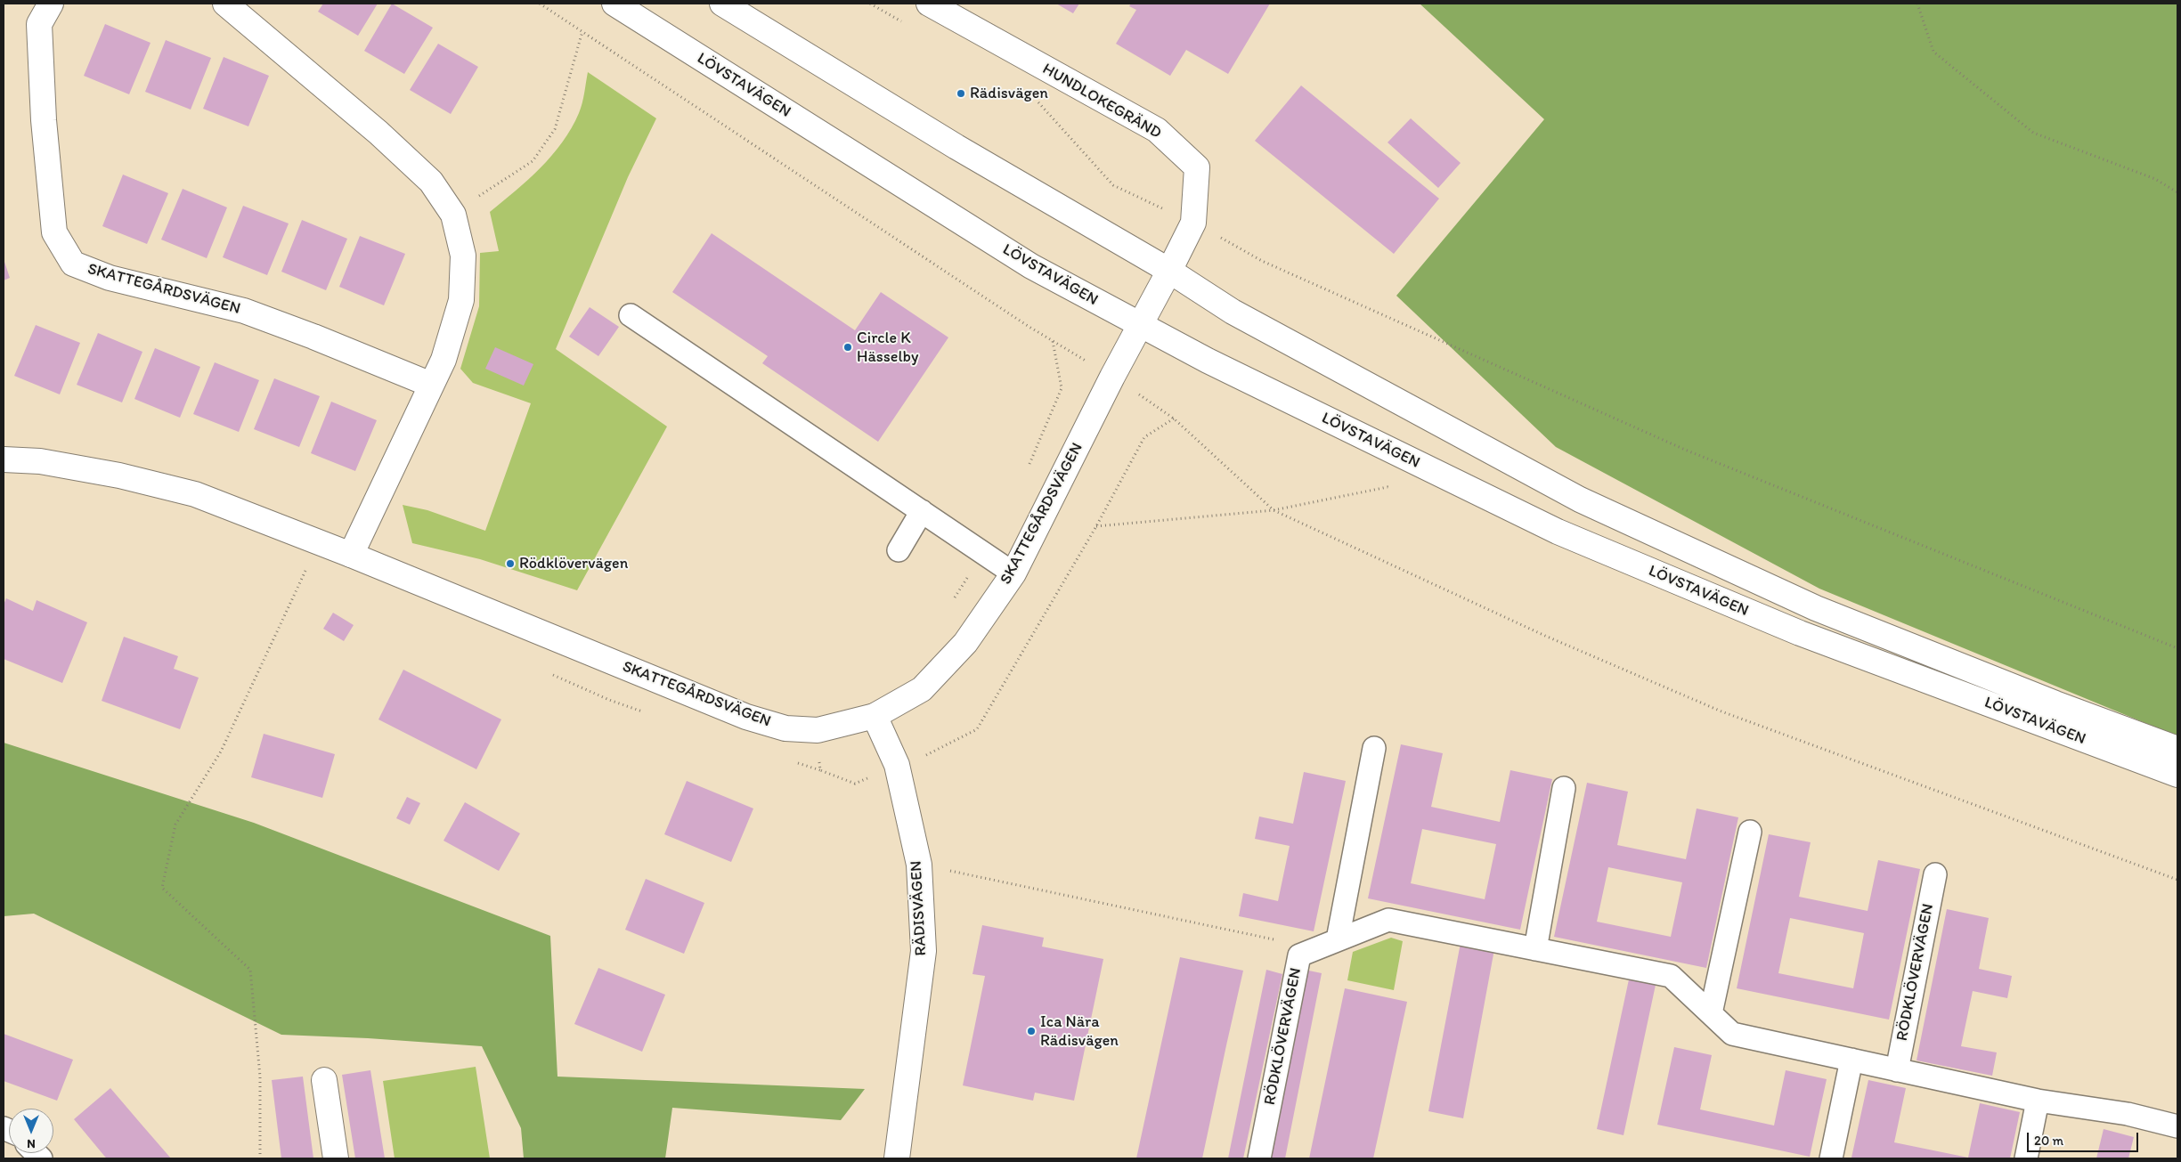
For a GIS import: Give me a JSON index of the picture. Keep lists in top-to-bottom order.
{
  "streets": {
    "street": [
      "LÖVSTAVÄGEN",
      "HUNDLOKEGRÄND",
      "SKATTEGÅRDSVÄGEN",
      "RÄDISVÄGEN"
    ],
    "lane": ["RÖDKLÖVERVÄGEN"]
  },
  "crossings": [
    ["LÖVSTAVÄGEN", "HUNDLOKEGRÄND"],
    ["LÖVSTAVÄGEN", "SKATTEGÅRDSVÄGEN"],
    ["HUNDLOKEGRÄND", "SKATTEGÅRDSVÄGEN"],
    ["SKATTEGÅRDSVÄGEN", "RÄDISVÄGEN"]
  ],
  "places": [
    "Rädisvägen",
    "Circle K Hässelby",
    "Rödklövervägen",
    "Ica Nära Rädisvägen"
  ],
  "scale_bar": "20 m",
  "north": "bottom"
}
